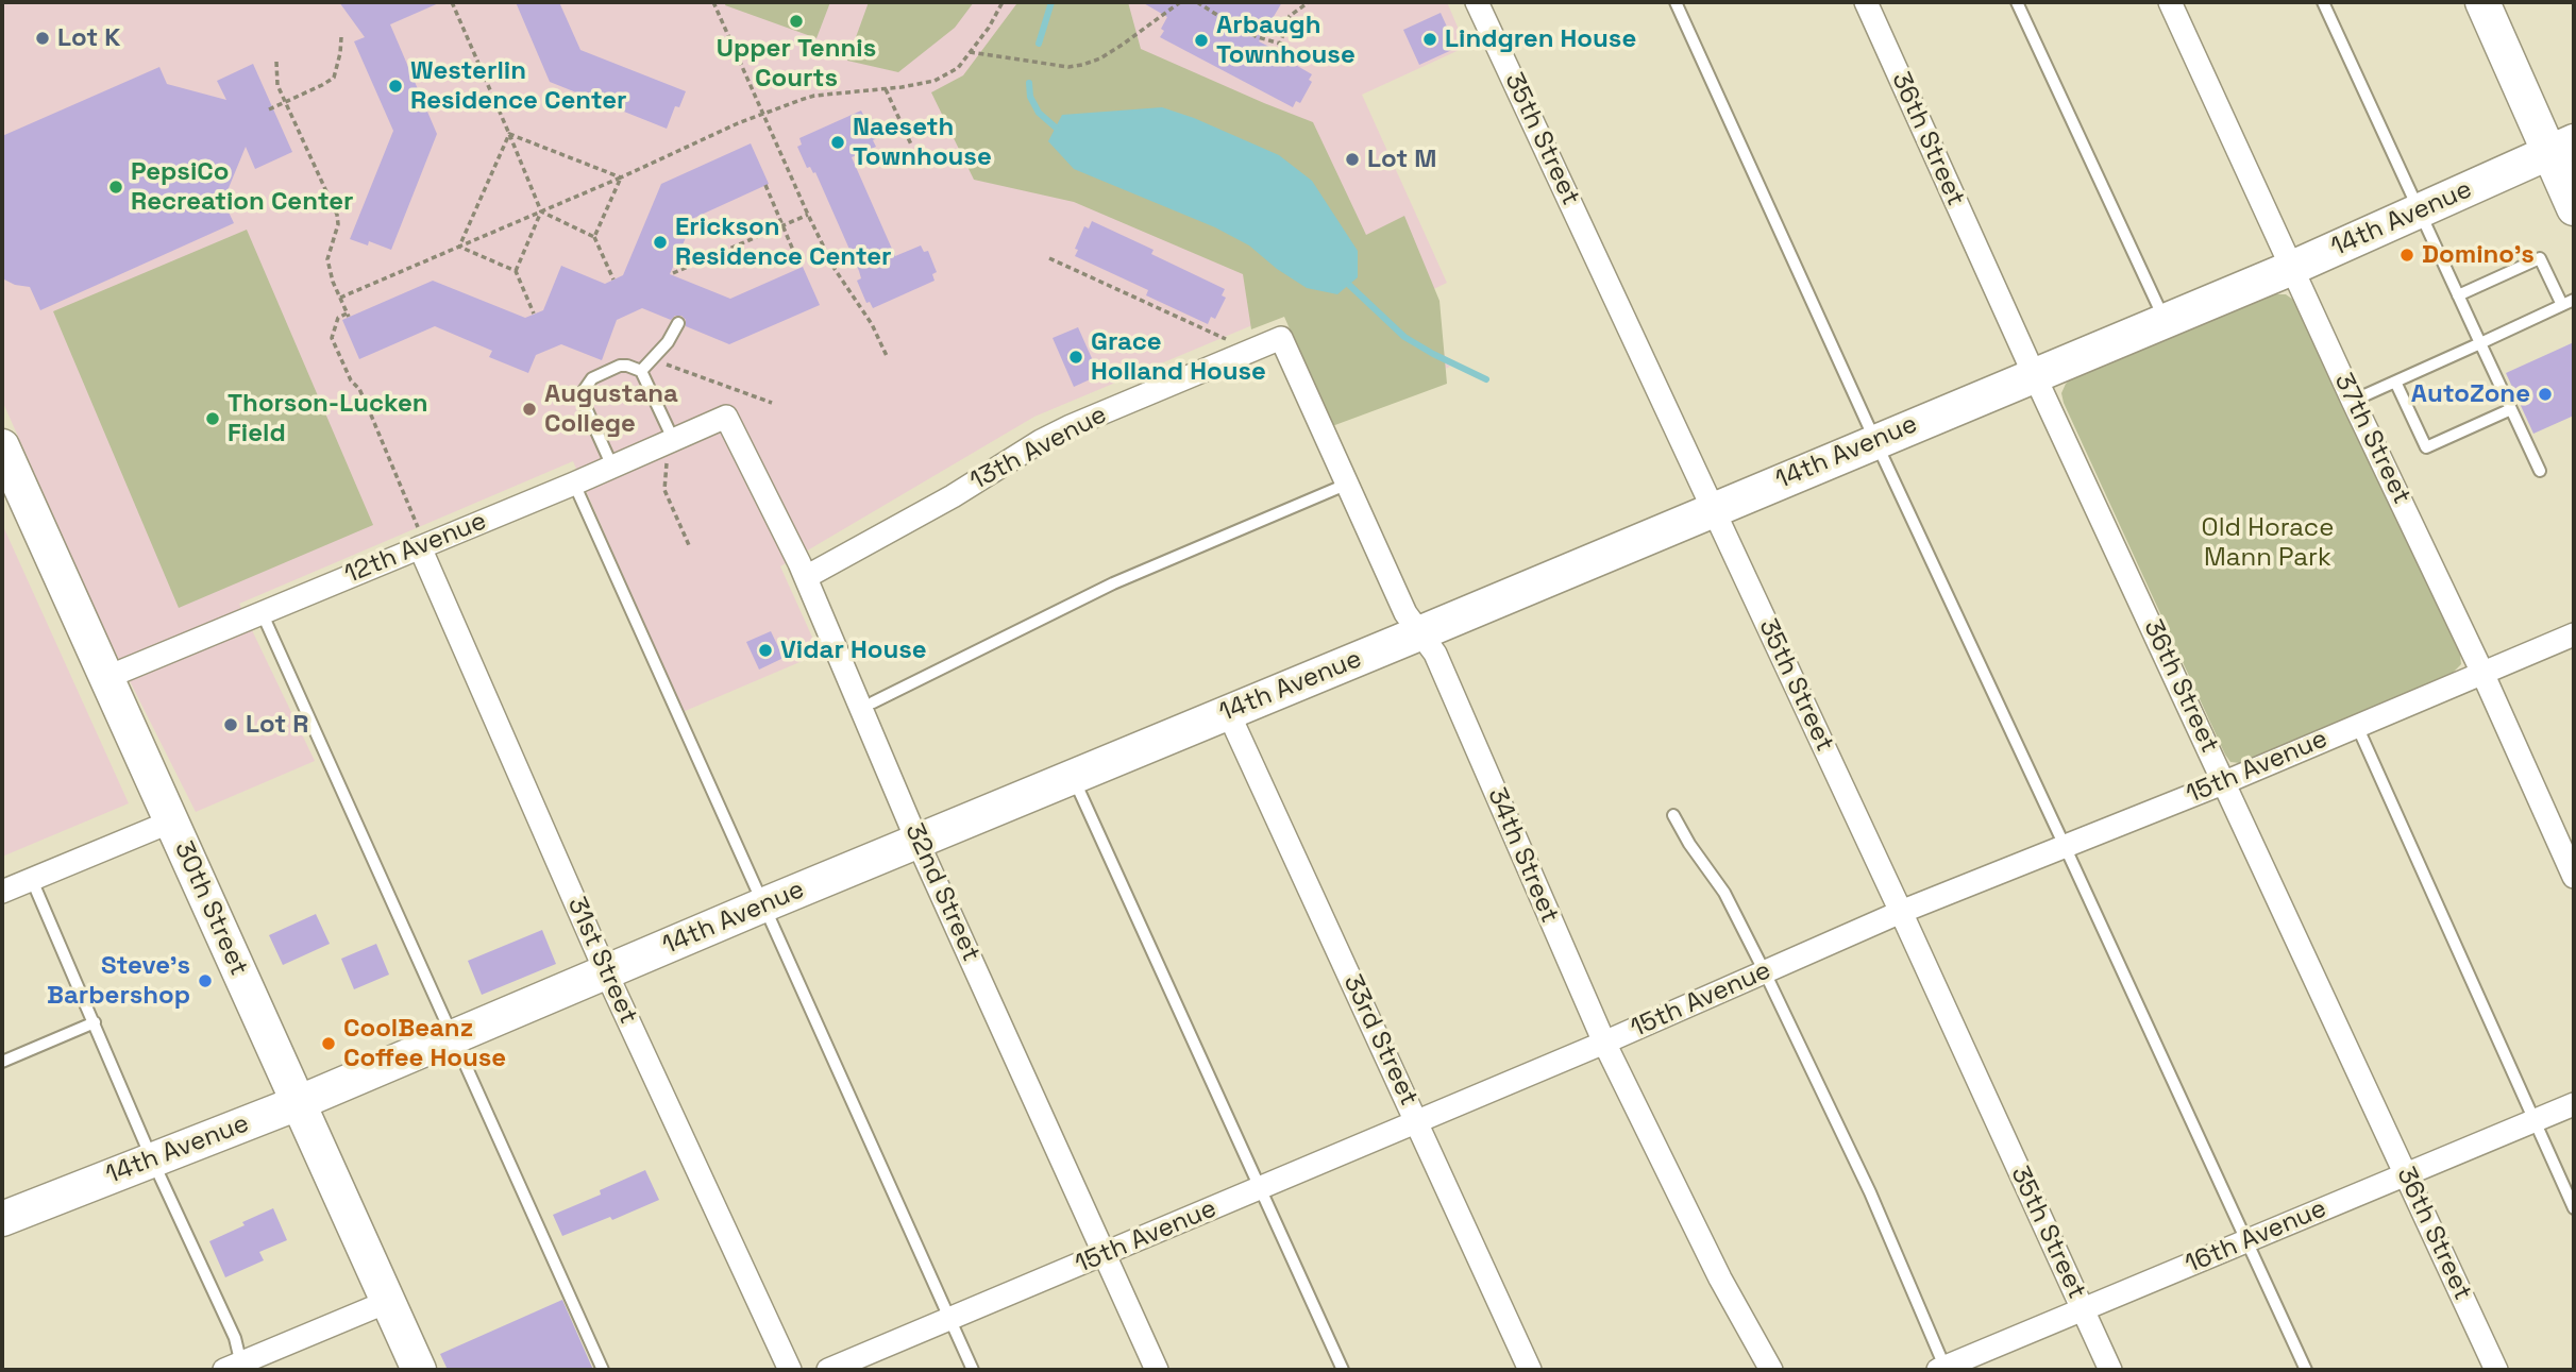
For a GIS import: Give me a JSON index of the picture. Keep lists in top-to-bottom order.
{
  "streets": {
    "street": [
      "35th Street",
      "36th Street",
      "14th Avenue",
      "37th Street",
      "13th Avenue",
      "12th Avenue",
      "15th Avenue",
      "34th Street",
      "32nd Street",
      "30th Street",
      "31st Street",
      "33rd Street",
      "16th Avenue"
    ]
  },
  "crossings": [
    ["35th Street", "14th Avenue"],
    ["35th Street", "15th Avenue"],
    ["35th Street", "16th Avenue"],
    ["36th Street", "14th Avenue"],
    ["36th Street", "15th Avenue"],
    ["36th Street", "16th Avenue"],
    ["14th Avenue", "37th Street"],
    ["14th Avenue", "34th Street"],
    ["14th Avenue", "32nd Street"],
    ["14th Avenue", "30th Street"],
    ["14th Avenue", "31st Street"],
    ["14th Avenue", "33rd Street"],
    ["37th Street", "15th Avenue"],
    ["13th Avenue", "34th Street"],
    ["13th Avenue", "32nd Street"],
    ["12th Avenue", "32nd Street"],
    ["12th Avenue", "30th Street"],
    ["12th Avenue", "31st Street"],
    ["15th Avenue", "34th Street"],
    ["15th Avenue", "32nd Street"],
    ["15th Avenue", "33rd Street"]
  ],
  "parks": ["Old Horace Mann Park"],
  "places": [
    "Upper Tennis Courts",
    "Lot K",
    "Lindgren House",
    "Arbaugh Townhouse",
    "Westerlin Residence Center",
    "Naeseth Townhouse",
    "Lot M",
    "PepsiCo Recreation Center",
    "Erickson Residence Center",
    "Domino's",
    "Grace Holland House",
    "AutoZone",
    "Augustana College",
    "Thorson-Lucken Field",
    "Vidar House",
    "Lot R",
    "Steve's Barbershop",
    "CoolBeanz Coffee House"
  ]
}
